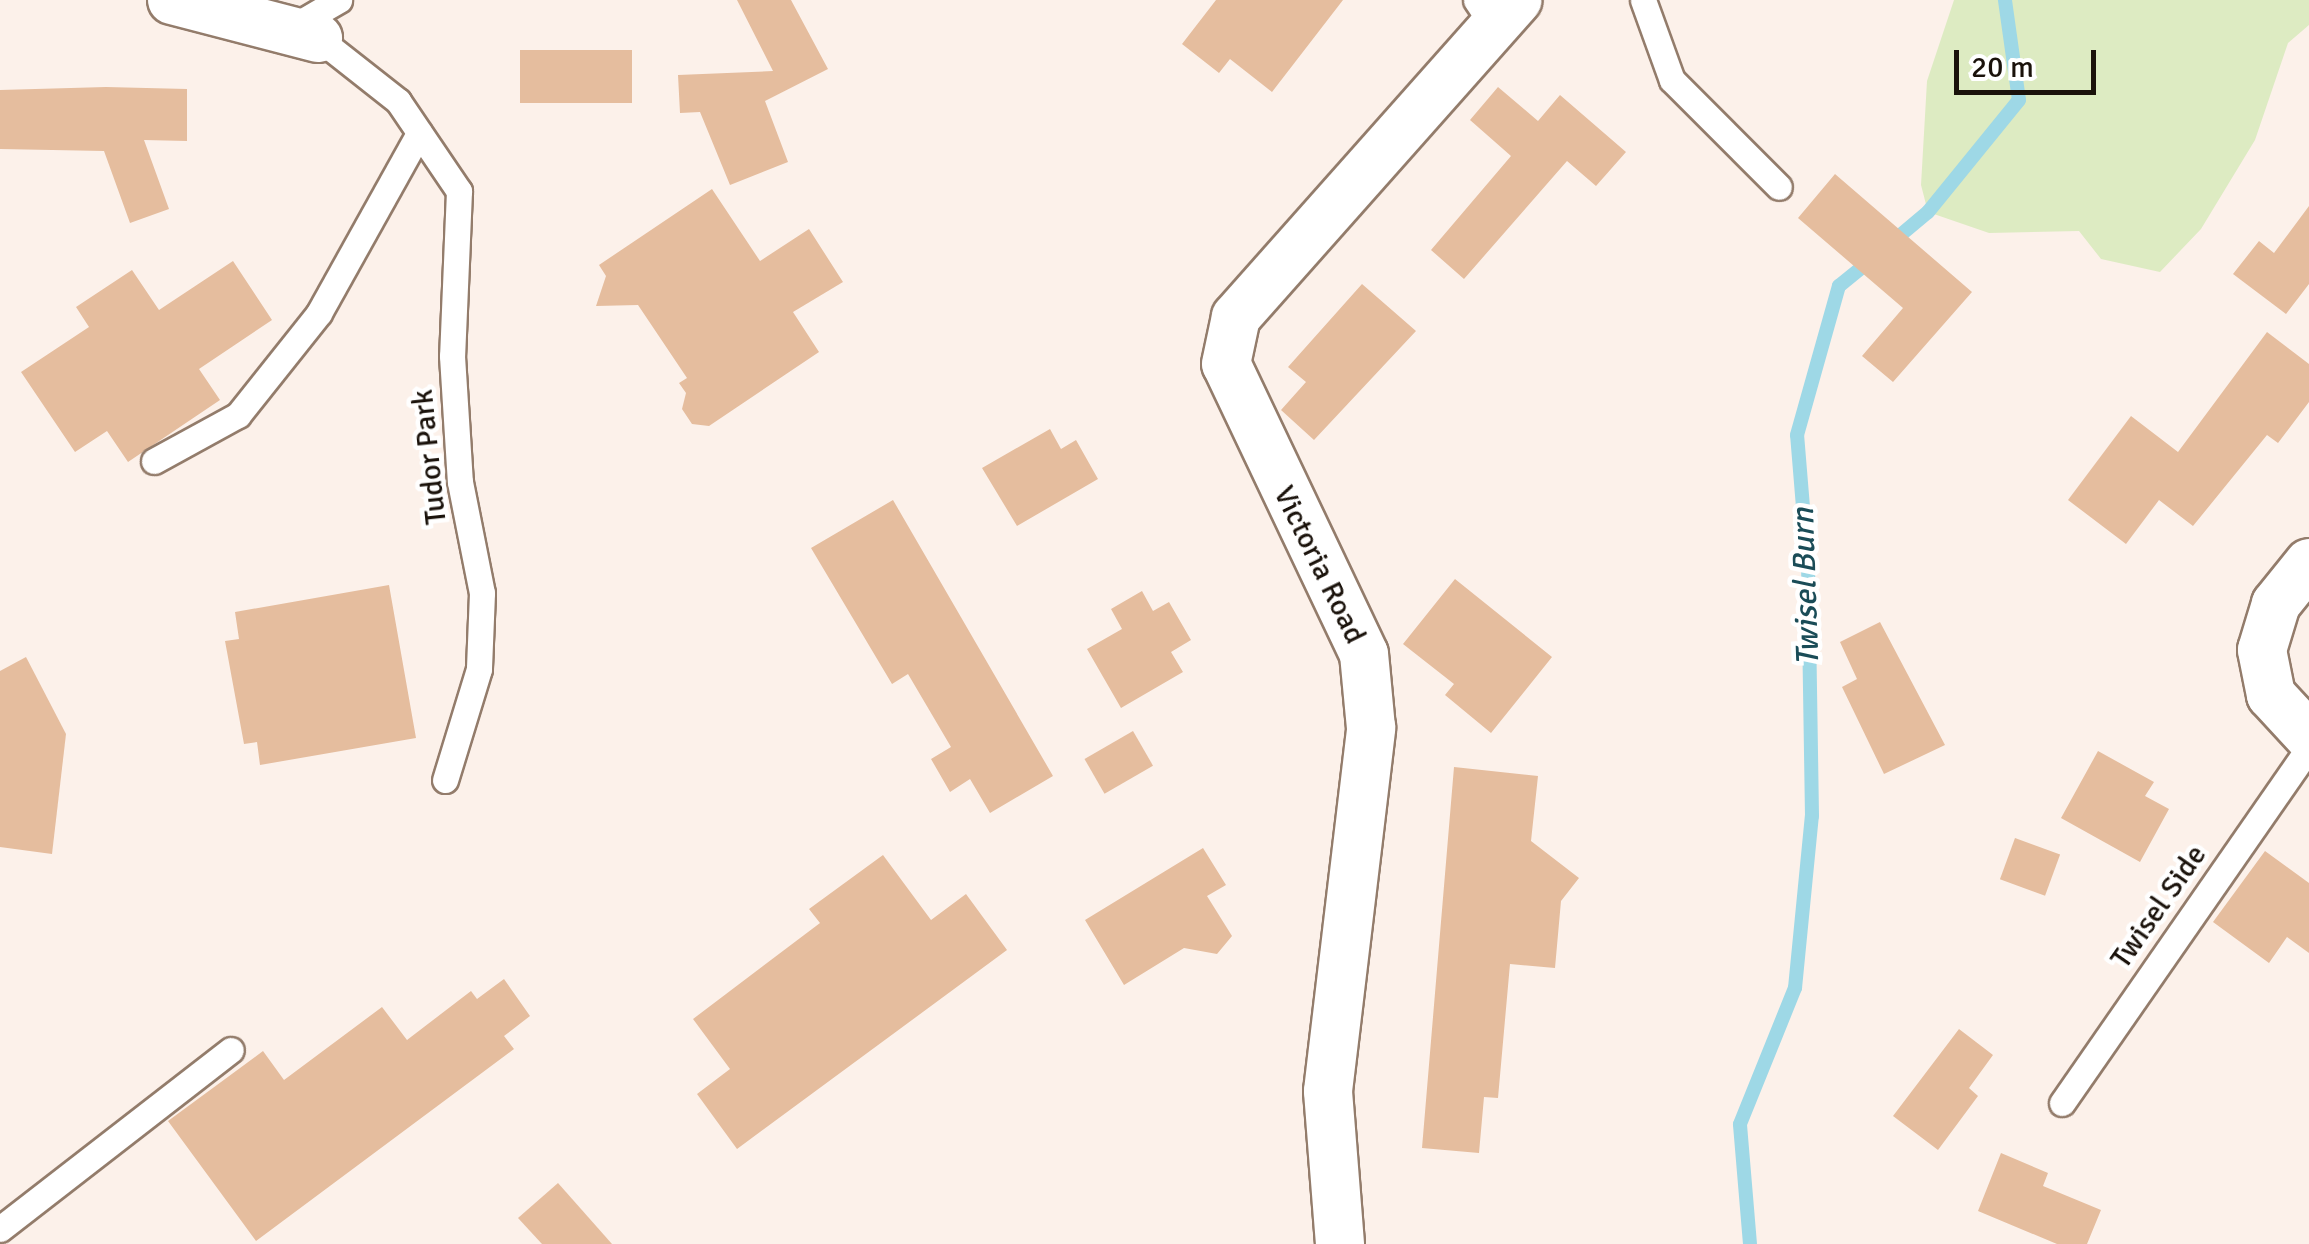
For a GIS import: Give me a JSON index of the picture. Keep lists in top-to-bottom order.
{
  "streets": {
    "street": ["Victoria Road"],
    "lane": ["Tudor Park", "Twisel Side"]
  },
  "water": ["Twisel Burn"],
  "scale_bar": "20 m"
}
